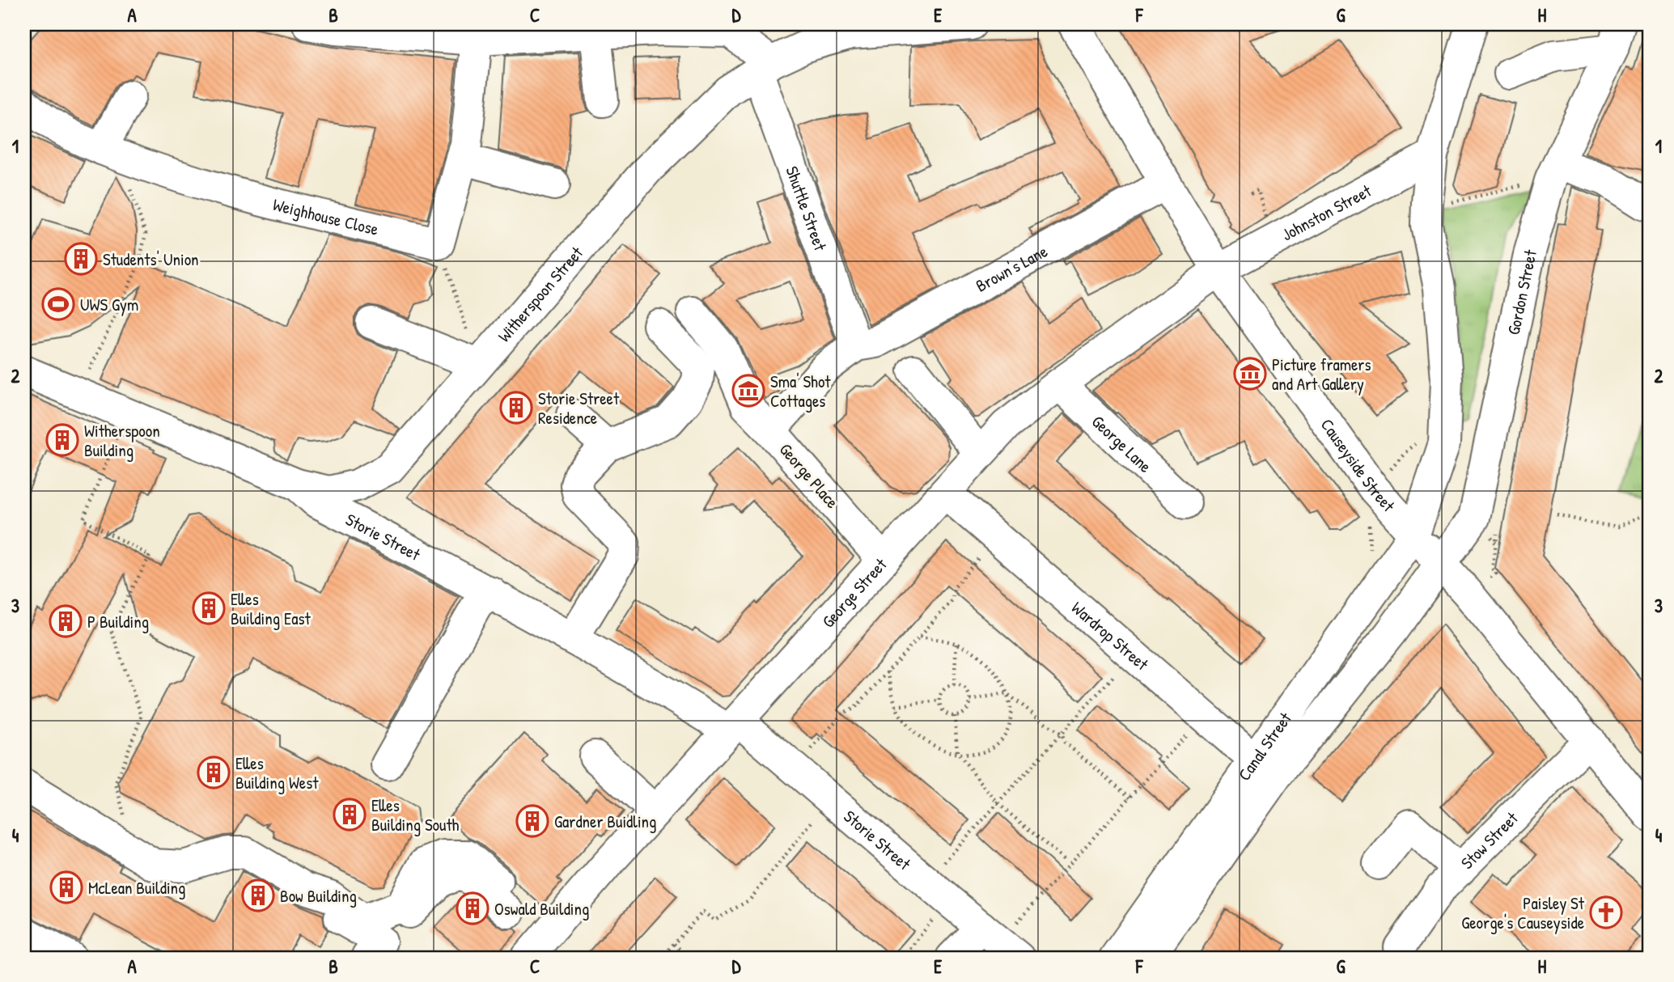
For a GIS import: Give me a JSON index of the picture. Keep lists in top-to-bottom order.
{
  "streets": {
    "street": [
      "Shuttle Street",
      "Johnston Street",
      "Weighhouse Close",
      "Brown's Lane",
      "Gordon Street",
      "Witherspoon Street",
      "George Lane",
      "Causeyside Street",
      "George Place",
      "Storie Street",
      "George Street",
      "Wardrop Street",
      "Canal Street",
      "Stow Street"
    ]
  },
  "crossings": [
    ["Shuttle Street", "Brown's Lane"],
    ["Shuttle Street", "Witherspoon Street"],
    ["Shuttle Street", "George Place"],
    ["Johnston Street", "Causeyside Street"],
    ["Johnston Street", "George Street"],
    ["Brown's Lane", "Causeyside Street"],
    ["Brown's Lane", "George Place"],
    ["Gordon Street", "Causeyside Street"],
    ["Gordon Street", "Canal Street"],
    ["Witherspoon Street", "Storie Street"],
    ["George Lane", "George Street"],
    ["Causeyside Street", "George Street"],
    ["Causeyside Street", "Canal Street"],
    ["Causeyside Street", "Stow Street"],
    ["George Place", "George Street"],
    ["Storie Street", "George Street"],
    ["George Street", "Wardrop Street"],
    ["Wardrop Street", "Canal Street"]
  ],
  "places": {
    "building": [
      "Students' Union",
      "Storie Street Residence",
      "Witherspoon Building",
      "Elles Building East",
      "P Building",
      "Elles Building West",
      "Elles Building South",
      "Gardner Buidling",
      "McLean Building",
      "Bow Building",
      "Oswald Building"
    ],
    "sports": ["UWS Gym"],
    "museum": ["Picture framers and Art Gallery", "Sma' Shot Cottages"],
    "church": ["Paisley St George's Causeyside"]
  },
  "grid": {
    "columns": [
      "A",
      "B",
      "C",
      "D",
      "E",
      "F",
      "G",
      "H"
    ],
    "rows": [
      "1",
      "2",
      "3",
      "4"
    ]
  }
}
